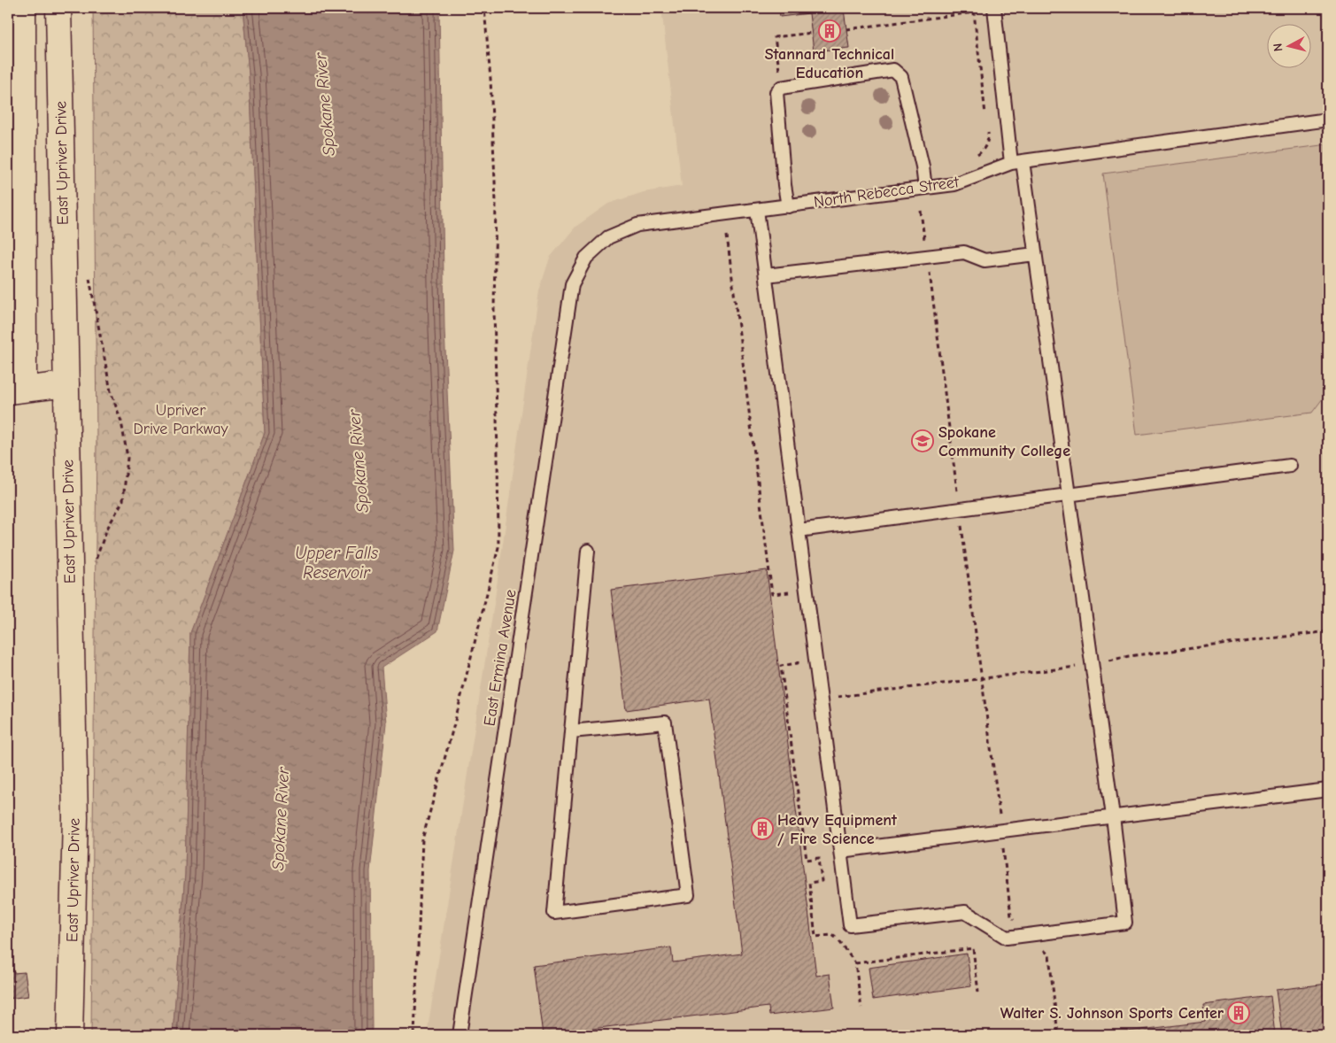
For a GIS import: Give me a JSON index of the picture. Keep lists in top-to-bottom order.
{
  "streets": {
    "street": ["East Upriver Drive"],
    "lane": ["North Rebecca Street", "East Ermina Avenue"]
  },
  "crossings": [
    ["North Rebecca Street", "East Ermina Avenue"]
  ],
  "water": ["Spokane River", "Upper Falls Reservoir"],
  "parks": ["Upriver Drive Parkway"],
  "places": {
    "building": ["Stannard Technical Education", "Heavy Equipment / Fire Science", "Walter S. Johnson Sports Center"],
    "school or university": ["Spokane Community College"]
  },
  "north": "left"
}
